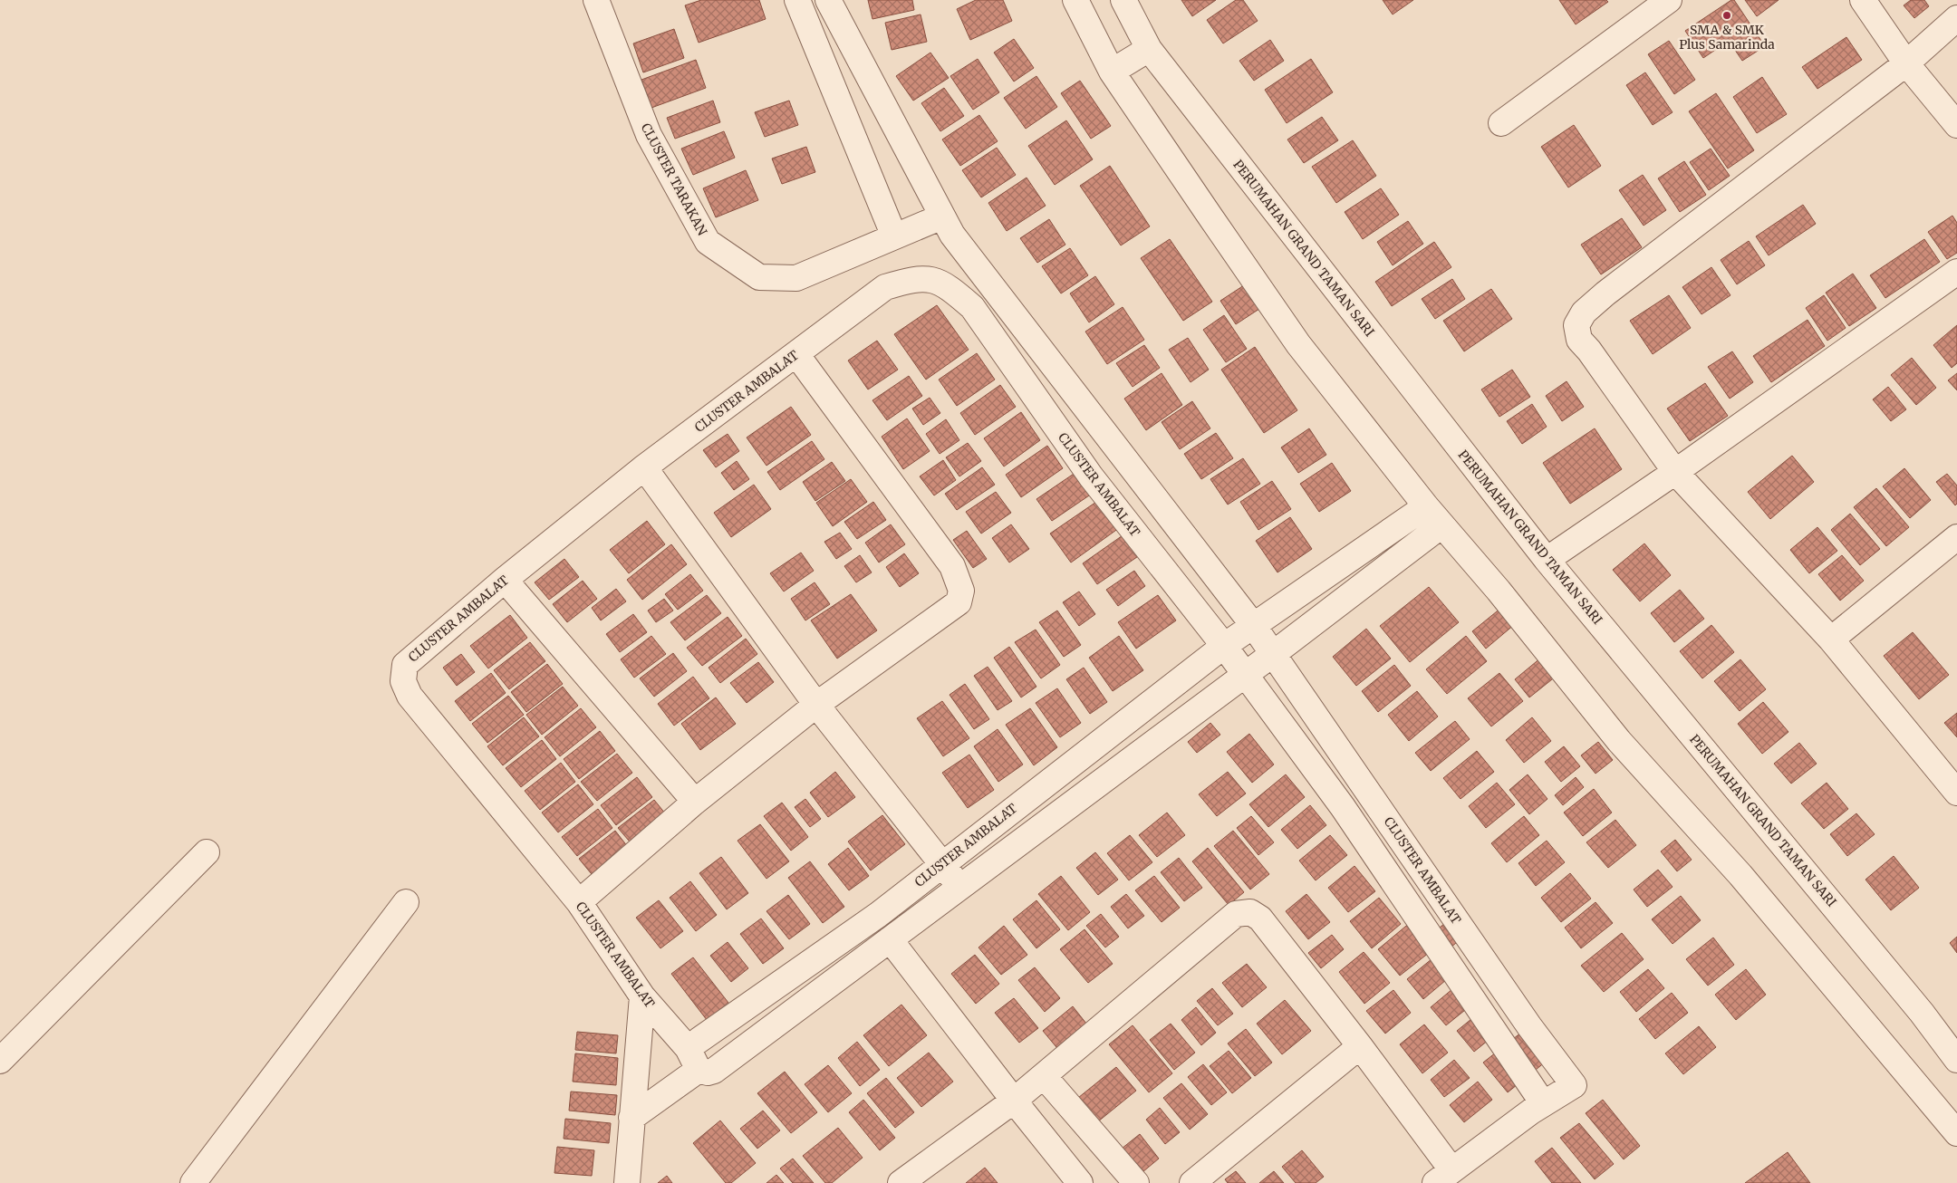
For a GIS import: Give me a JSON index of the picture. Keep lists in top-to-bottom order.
{
  "streets": {
    "street": ["CLUSTER TARAKAN", "PERUMAHAN GRAND TAMAN SARI", "CLUSTER AMBALAT"]
  },
  "crossings": [
    ["CLUSTER TARAKAN", "CLUSTER AMBALAT"]
  ],
  "places": ["SMA & SMK Plus Samarinda"]
}
